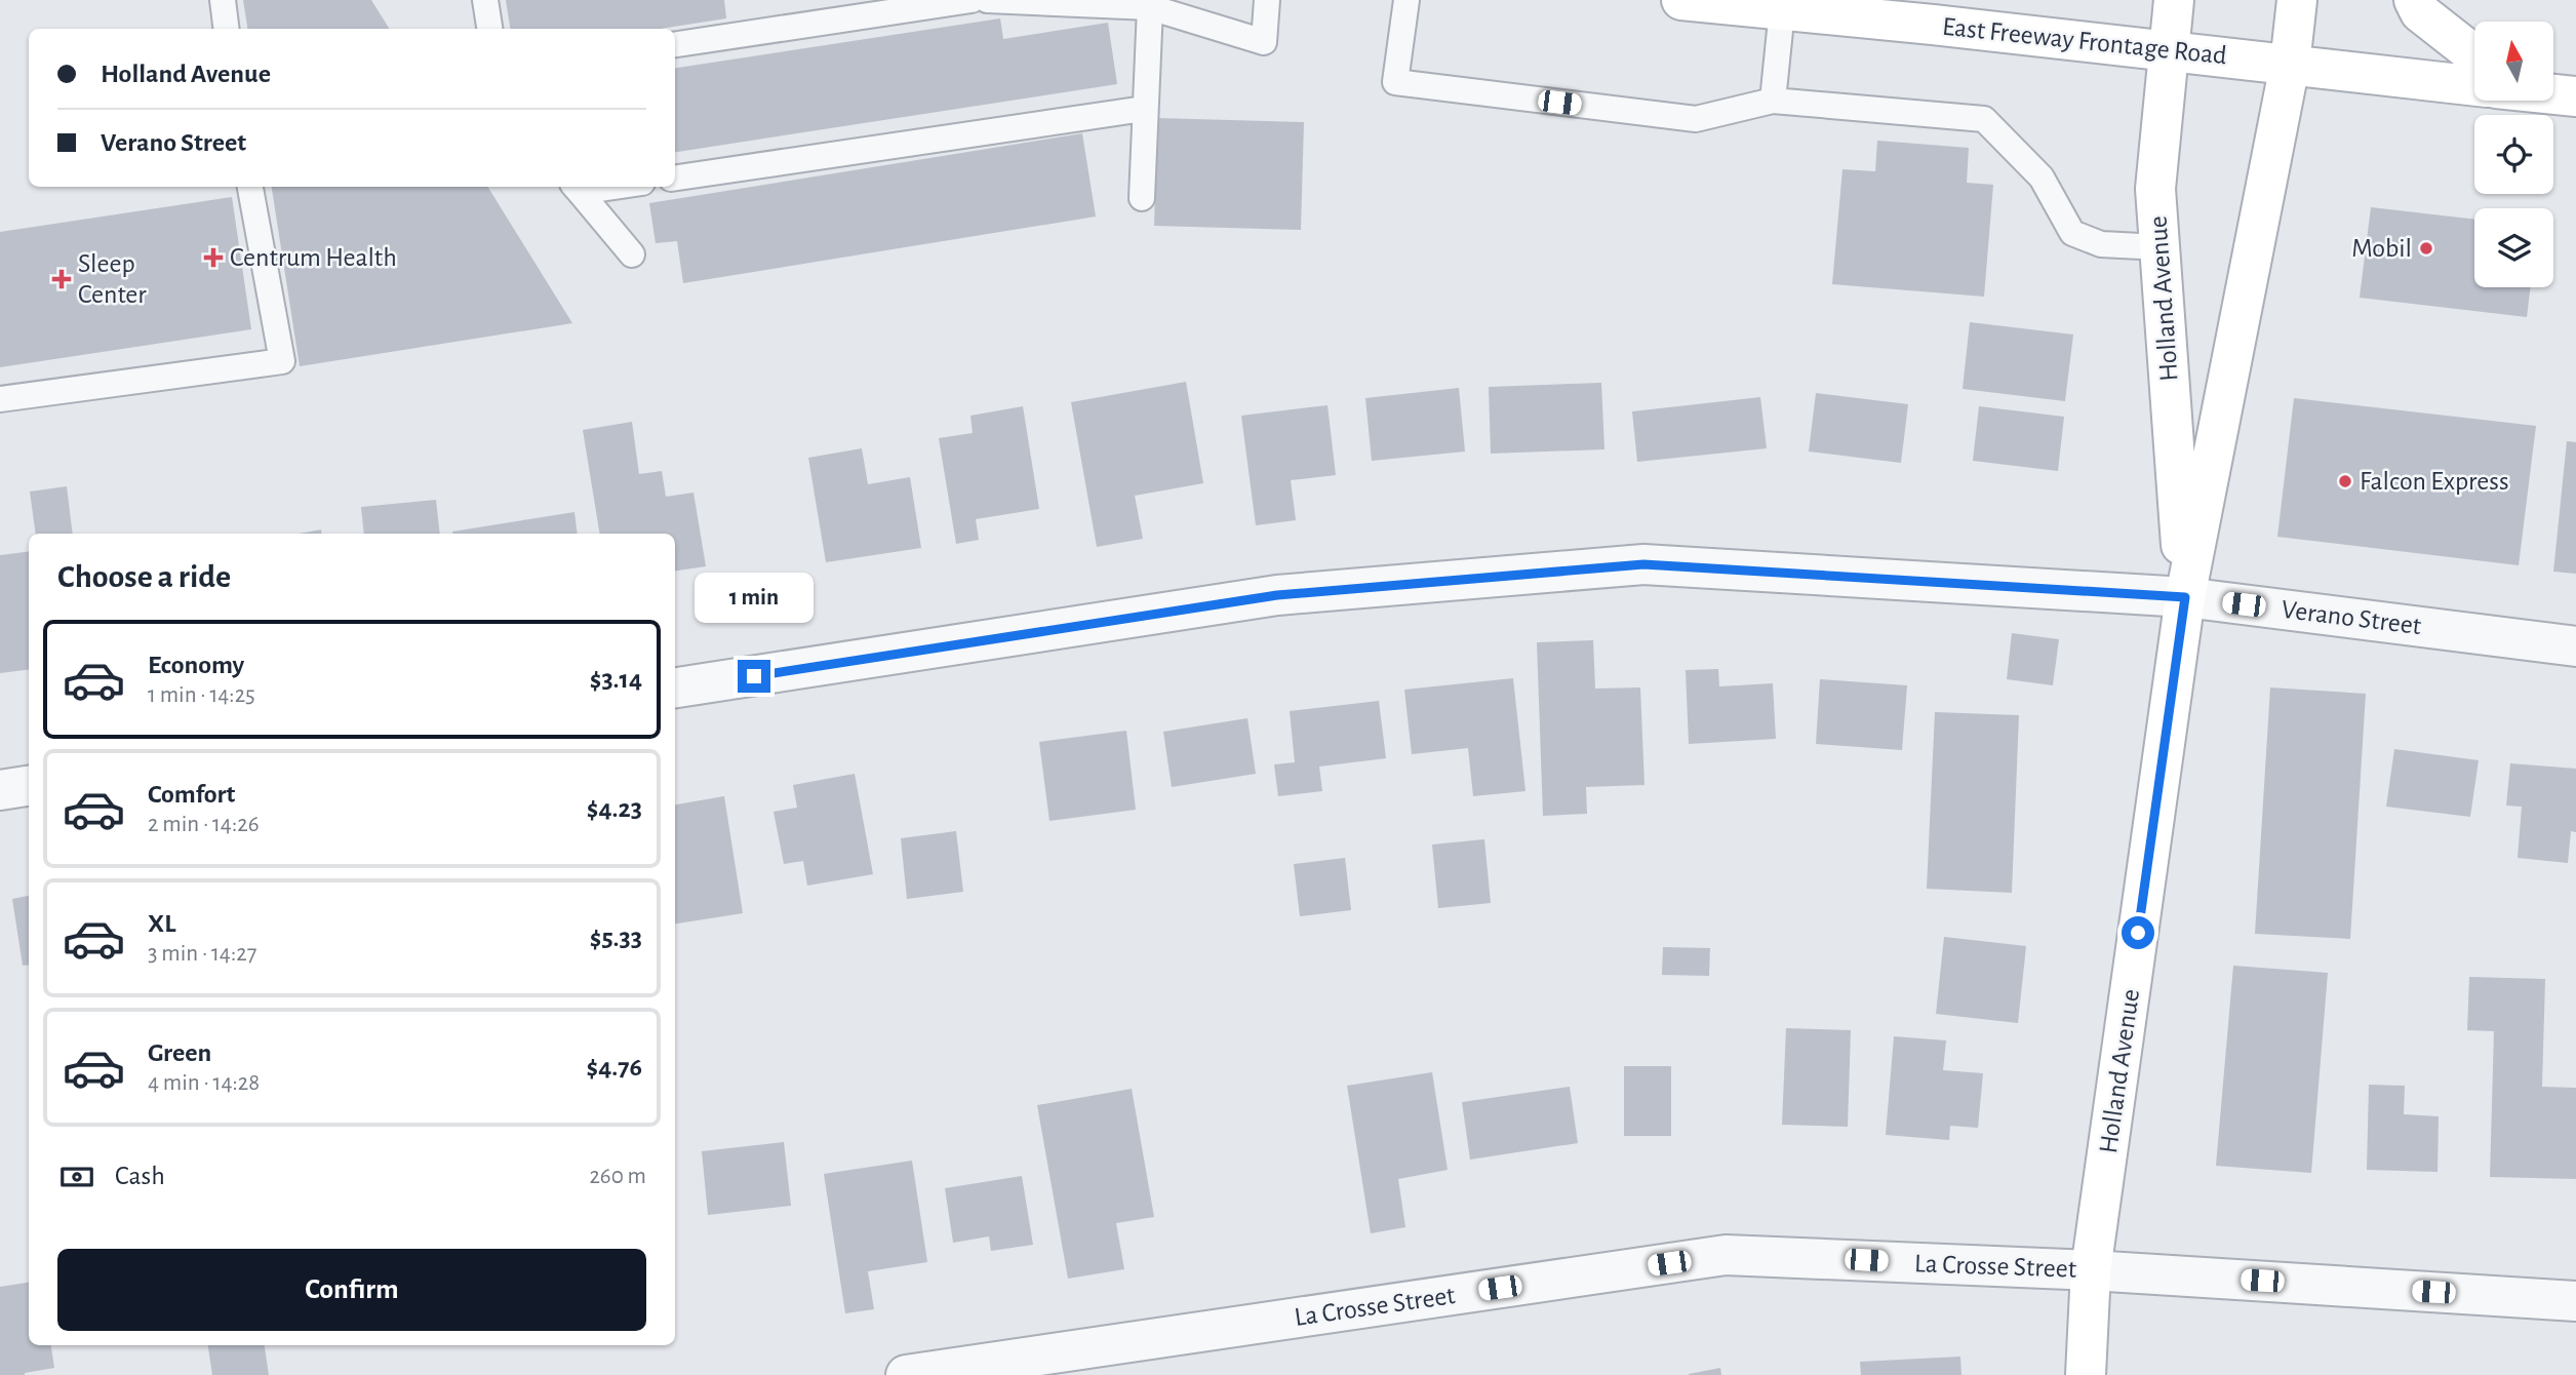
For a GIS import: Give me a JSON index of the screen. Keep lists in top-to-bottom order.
{
  "streets": {
    "main road": ["East Freeway Frontage Road", "Holland Avenue"],
    "street": ["Verano Street", "La Crosse Street"]
  },
  "crossings": [
    ["East Freeway Frontage Road", "Holland Avenue"],
    ["Holland Avenue", "Verano Street"],
    ["Holland Avenue", "La Crosse Street"]
  ],
  "places": {
    "other": ["Mobil", "Falcon Express"],
    "health": ["Centrum Health", "Sleep Center"]
  },
  "north": "top",
  "page": {
    "banner": ["Holland Avenue", "Verano Street"],
    "heading": "Choose a ride",
    "bubble": "1 min",
    "list": [
      {
        "name": "Economy",
        "note": "1 min · 14:25",
        "value": "$3.14"
      },
      {
        "name": "Comfort",
        "note": "2 min · 14:26",
        "value": "$4.23"
      },
      {
        "name": "XL",
        "note": "3 min · 14:27",
        "value": "$5.33"
      },
      {
        "name": "Green",
        "note": "4 min · 14:28",
        "value": "$4.76"
      }
    ],
    "pay": ["Cash", "260 m"],
    "buttons": "Confirm"
  }
}
